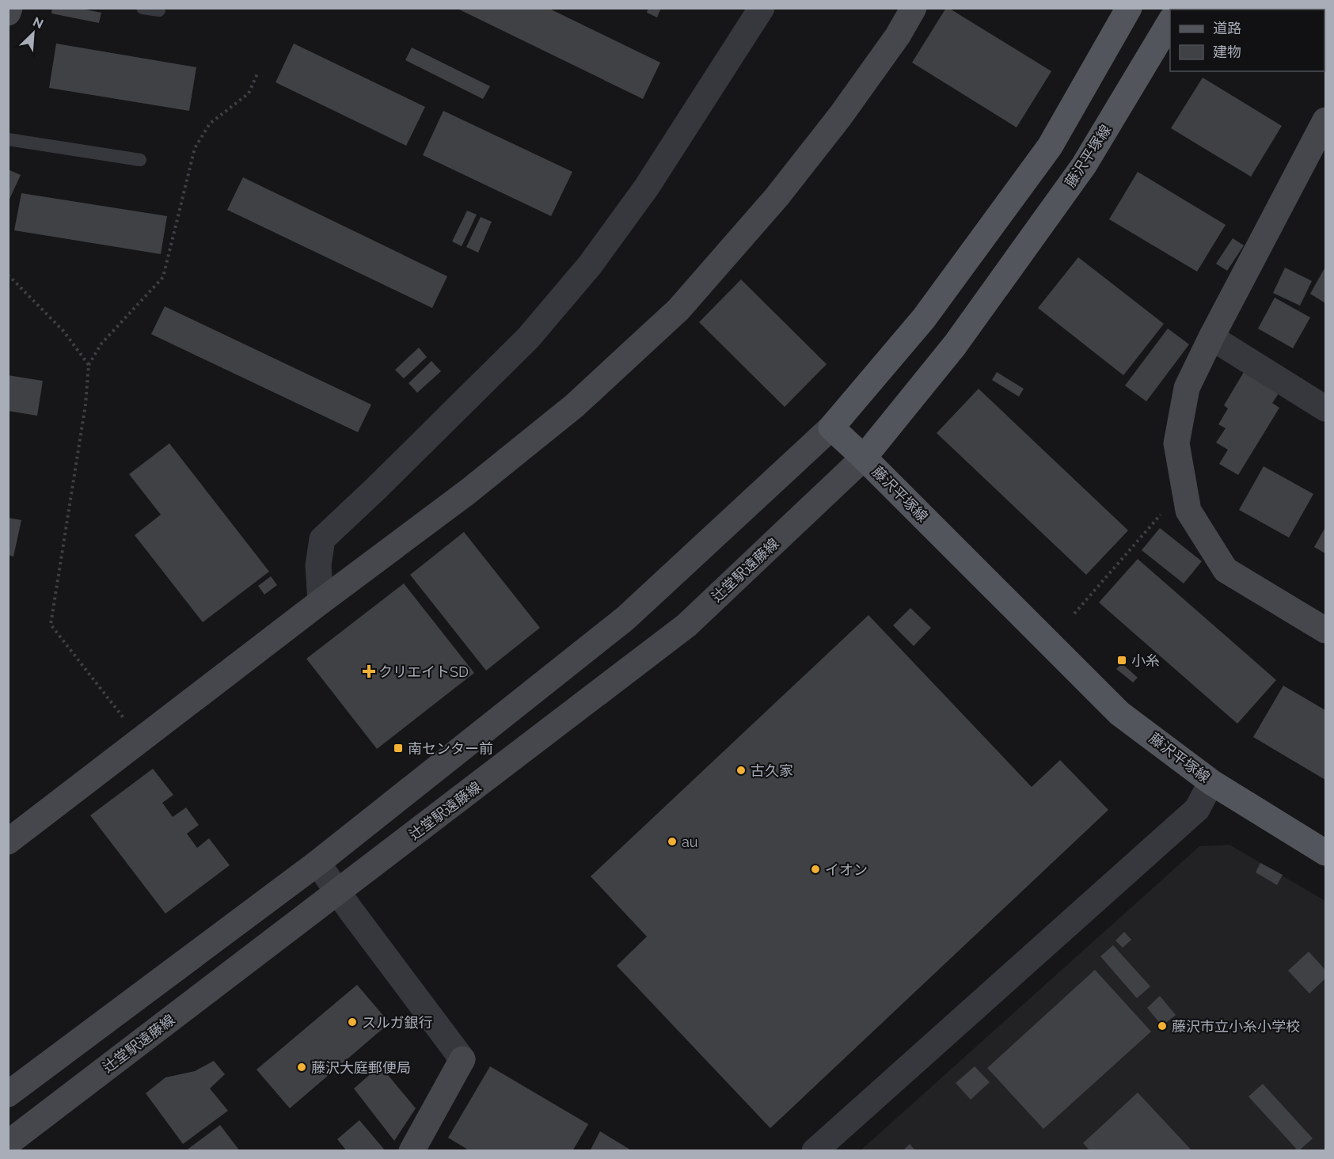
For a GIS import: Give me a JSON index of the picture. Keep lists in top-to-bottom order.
{
  "streets": {
    "main road": ["藤沢平塚線"],
    "street": ["辻堂駅遠藤線"]
  },
  "crossings": [
    ["藤沢平塚線", "辻堂駅遠藤線"]
  ],
  "places": {
    "transit": ["小糸", "南センター前"],
    "health": ["クリエイトSD"],
    "other": [
      "古久家",
      "au",
      "イオン",
      "スルガ銀行",
      "藤沢市立小糸小学校",
      "藤沢大庭郵便局"
    ]
  },
  "legend": ["道路", "建物"],
  "north": "top right"
}
